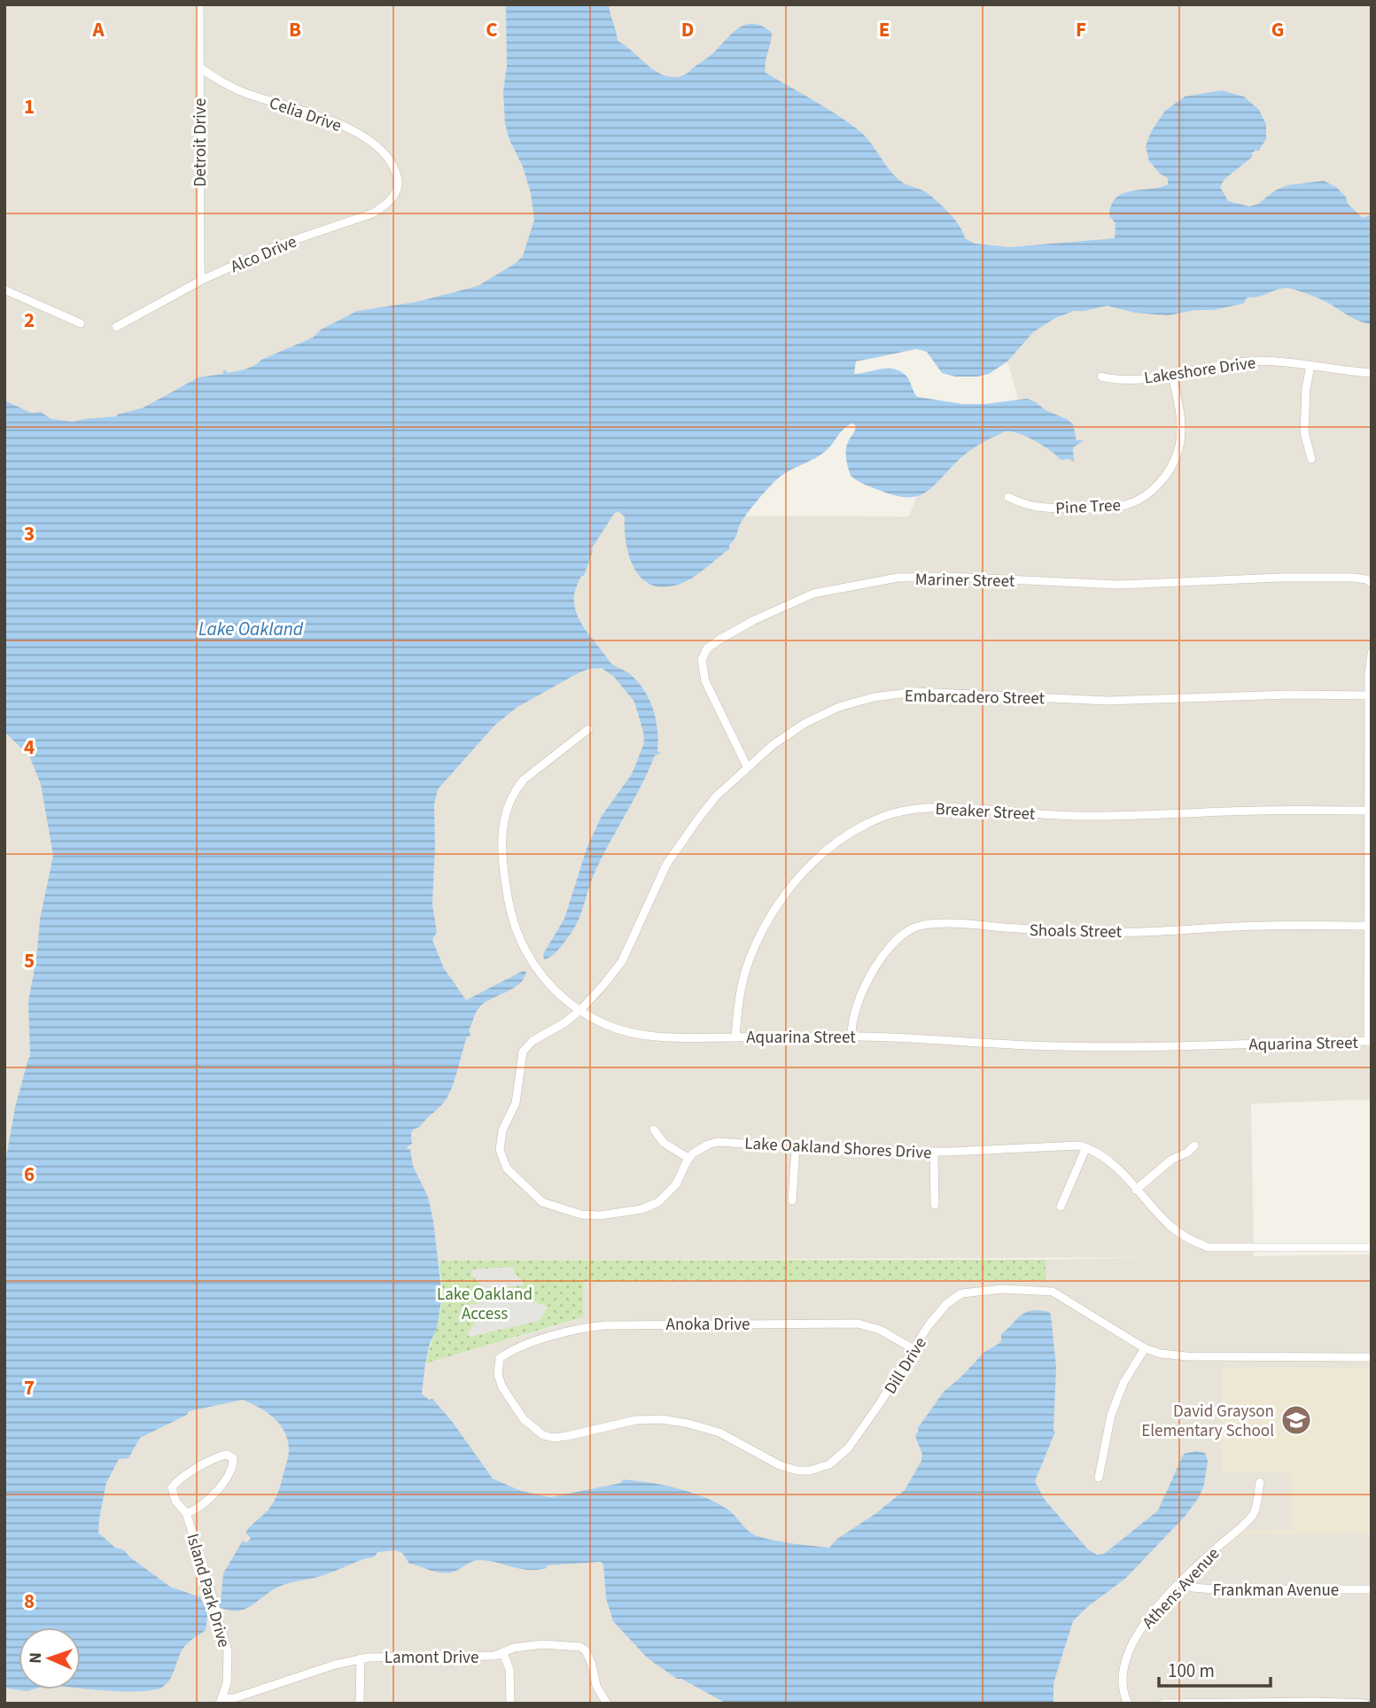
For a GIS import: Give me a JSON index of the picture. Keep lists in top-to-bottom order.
{
  "streets": {
    "street": [
      "Celia Drive",
      "Detroit Drive",
      "Alco Drive",
      "Lakeshore Drive",
      "Pine Tree",
      "Mariner Street",
      "Embarcadero Street",
      "Breaker Street",
      "Shoals Street",
      "Aquarina Street",
      "Lake Oakland Shores Drive",
      "Anoka Drive",
      "Dill Drive",
      "Athens Avenue",
      "Frankman Avenue",
      "Island Park Drive",
      "Lamont Drive"
    ]
  },
  "crossings": [
    ["Celia Drive", "Detroit Drive"],
    ["Celia Drive", "Alco Drive"],
    ["Detroit Drive", "Alco Drive"],
    ["Lakeshore Drive", "Pine Tree"],
    ["Mariner Street", "Embarcadero Street"],
    ["Embarcadero Street", "Aquarina Street"],
    ["Embarcadero Street", "Lake Oakland Shores Drive"],
    ["Breaker Street", "Aquarina Street"],
    ["Shoals Street", "Aquarina Street"],
    ["Aquarina Street", "Lake Oakland Shores Drive"],
    ["Anoka Drive", "Dill Drive"],
    ["Athens Avenue", "Frankman Avenue"],
    ["Island Park Drive", "Lamont Drive"]
  ],
  "water": ["Lake Oakland"],
  "parks": ["Lake Oakland Access"],
  "places": {
    "school or university": ["David Grayson Elementary School"]
  },
  "scale_bar": "100 m",
  "north": "left",
  "grid": {
    "columns": [
      "A",
      "B",
      "C",
      "D",
      "E",
      "F",
      "G"
    ],
    "rows": [
      "1",
      "2",
      "3",
      "4",
      "5",
      "6",
      "7",
      "8"
    ]
  }
}
